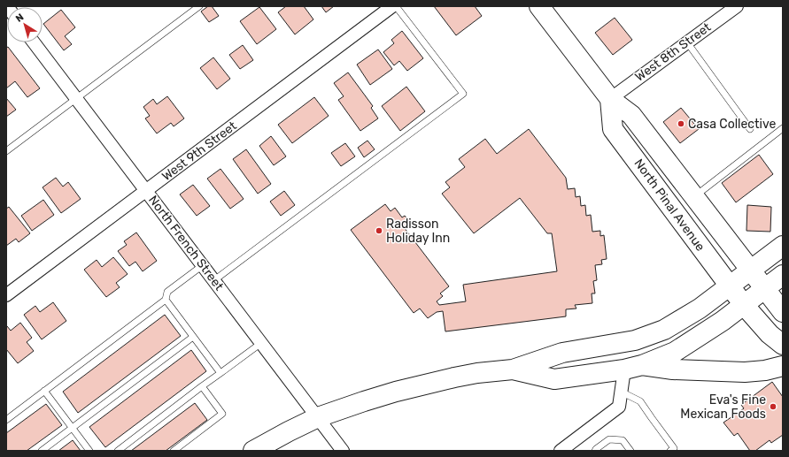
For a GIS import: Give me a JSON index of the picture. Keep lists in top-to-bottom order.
{
  "streets": {
    "main road": ["North Pinal Avenue"],
    "street": ["West 8th Street", "West 9th Street", "North French Street"]
  },
  "crossings": [
    ["West 8th Street", "North Pinal Avenue"],
    ["West 9th Street", "North French Street"]
  ],
  "places": ["Casa Collective", "Radisson Holiday Inn", "Eva's Fine Mexican Foods"],
  "north": "top left"
}
